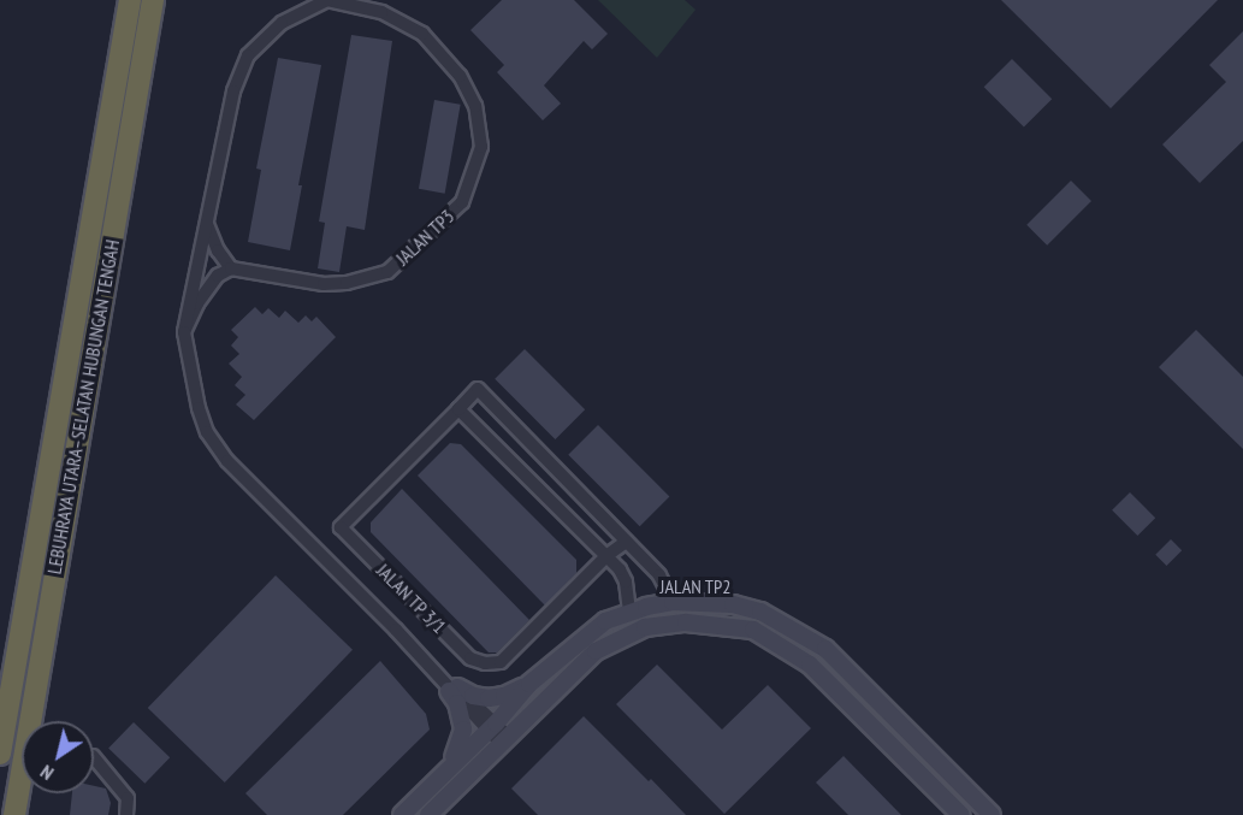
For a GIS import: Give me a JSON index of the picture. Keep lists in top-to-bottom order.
{
  "streets": {
    "highway": ["LEBUHRAYA UTARA–SELATAN HUBUNGAN TENGAH"],
    "street": ["JALAN TP3", "JALAN TP2", "JALAN TP 3/1"]
  },
  "crossings": [
    ["JALAN TP3", "JALAN TP2"]
  ],
  "north": "bottom left"
}
